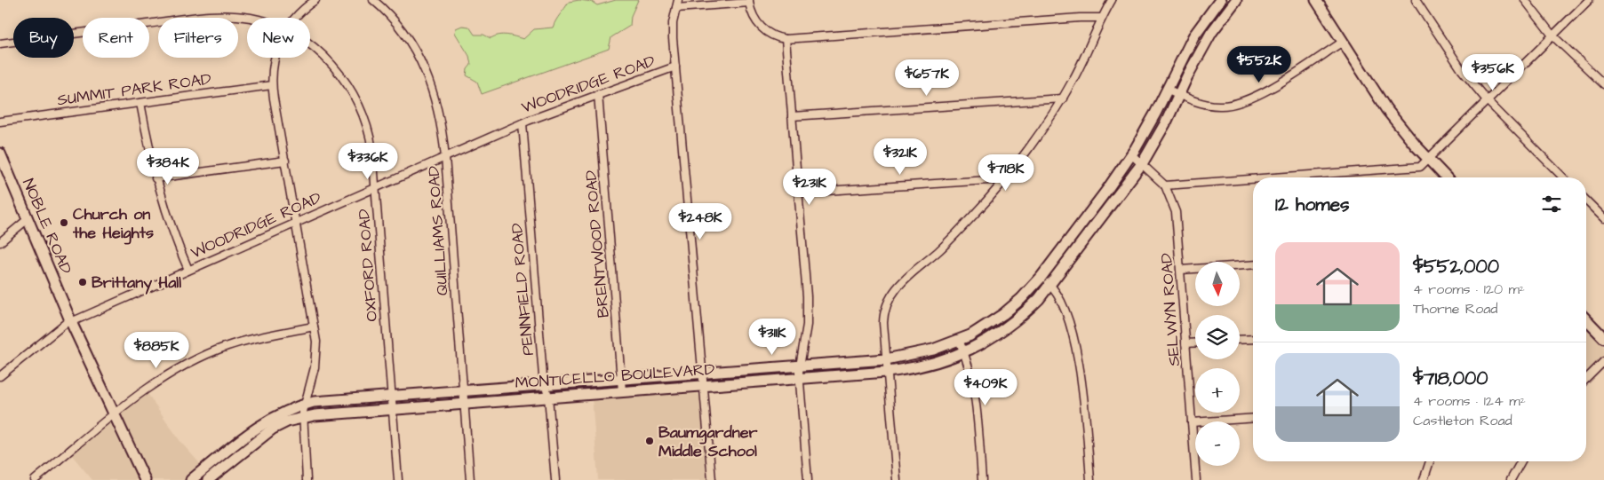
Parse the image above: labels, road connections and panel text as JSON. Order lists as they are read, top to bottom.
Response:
{
  "streets": {
    "main road": ["NOBLE ROAD", "MONTICELLO BOULEVARD"],
    "street": [
      "WOODRIDGE ROAD",
      "SUMMIT PARK ROAD",
      "QUILLIAMS ROAD",
      "BRENTWOOD ROAD",
      "OXFORD ROAD",
      "PENNFIELD ROAD",
      "SELWYN ROAD"
    ]
  },
  "crossings": [
    ["WOODRIDGE ROAD", "NOBLE ROAD"],
    ["WOODRIDGE ROAD", "QUILLIAMS ROAD"],
    ["WOODRIDGE ROAD", "BRENTWOOD ROAD"],
    ["WOODRIDGE ROAD", "OXFORD ROAD"],
    ["WOODRIDGE ROAD", "PENNFIELD ROAD"],
    ["QUILLIAMS ROAD", "MONTICELLO BOULEVARD"],
    ["BRENTWOOD ROAD", "MONTICELLO BOULEVARD"],
    ["OXFORD ROAD", "MONTICELLO BOULEVARD"],
    ["PENNFIELD ROAD", "MONTICELLO BOULEVARD"],
    ["SELWYN ROAD", "MONTICELLO BOULEVARD"]
  ],
  "places": ["Church on the Heights", "Brittany Hall", "Baumgardner Middle School"],
  "north": "bottom",
  "page": {
    "chip": [
      "Buy",
      "Rent",
      "Filters",
      "New"
    ],
    "price": [
      "$552K",
      "$356K",
      "$657K",
      "$321K",
      "$336K",
      "$384K",
      "$718K",
      "$231K",
      "$248K",
      "$311K",
      "$885K",
      "$409K"
    ],
    "heading": "12 homes",
    "list": [
      {
        "name": "$552,000",
        "note": "4 rooms · 120 m² · Thorne Road"
      },
      {
        "name": "$718,000",
        "note": "4 rooms · 124 m² · Castleton Road"
      }
    ],
    "map_buttons": ["+", "−"]
  }
}
